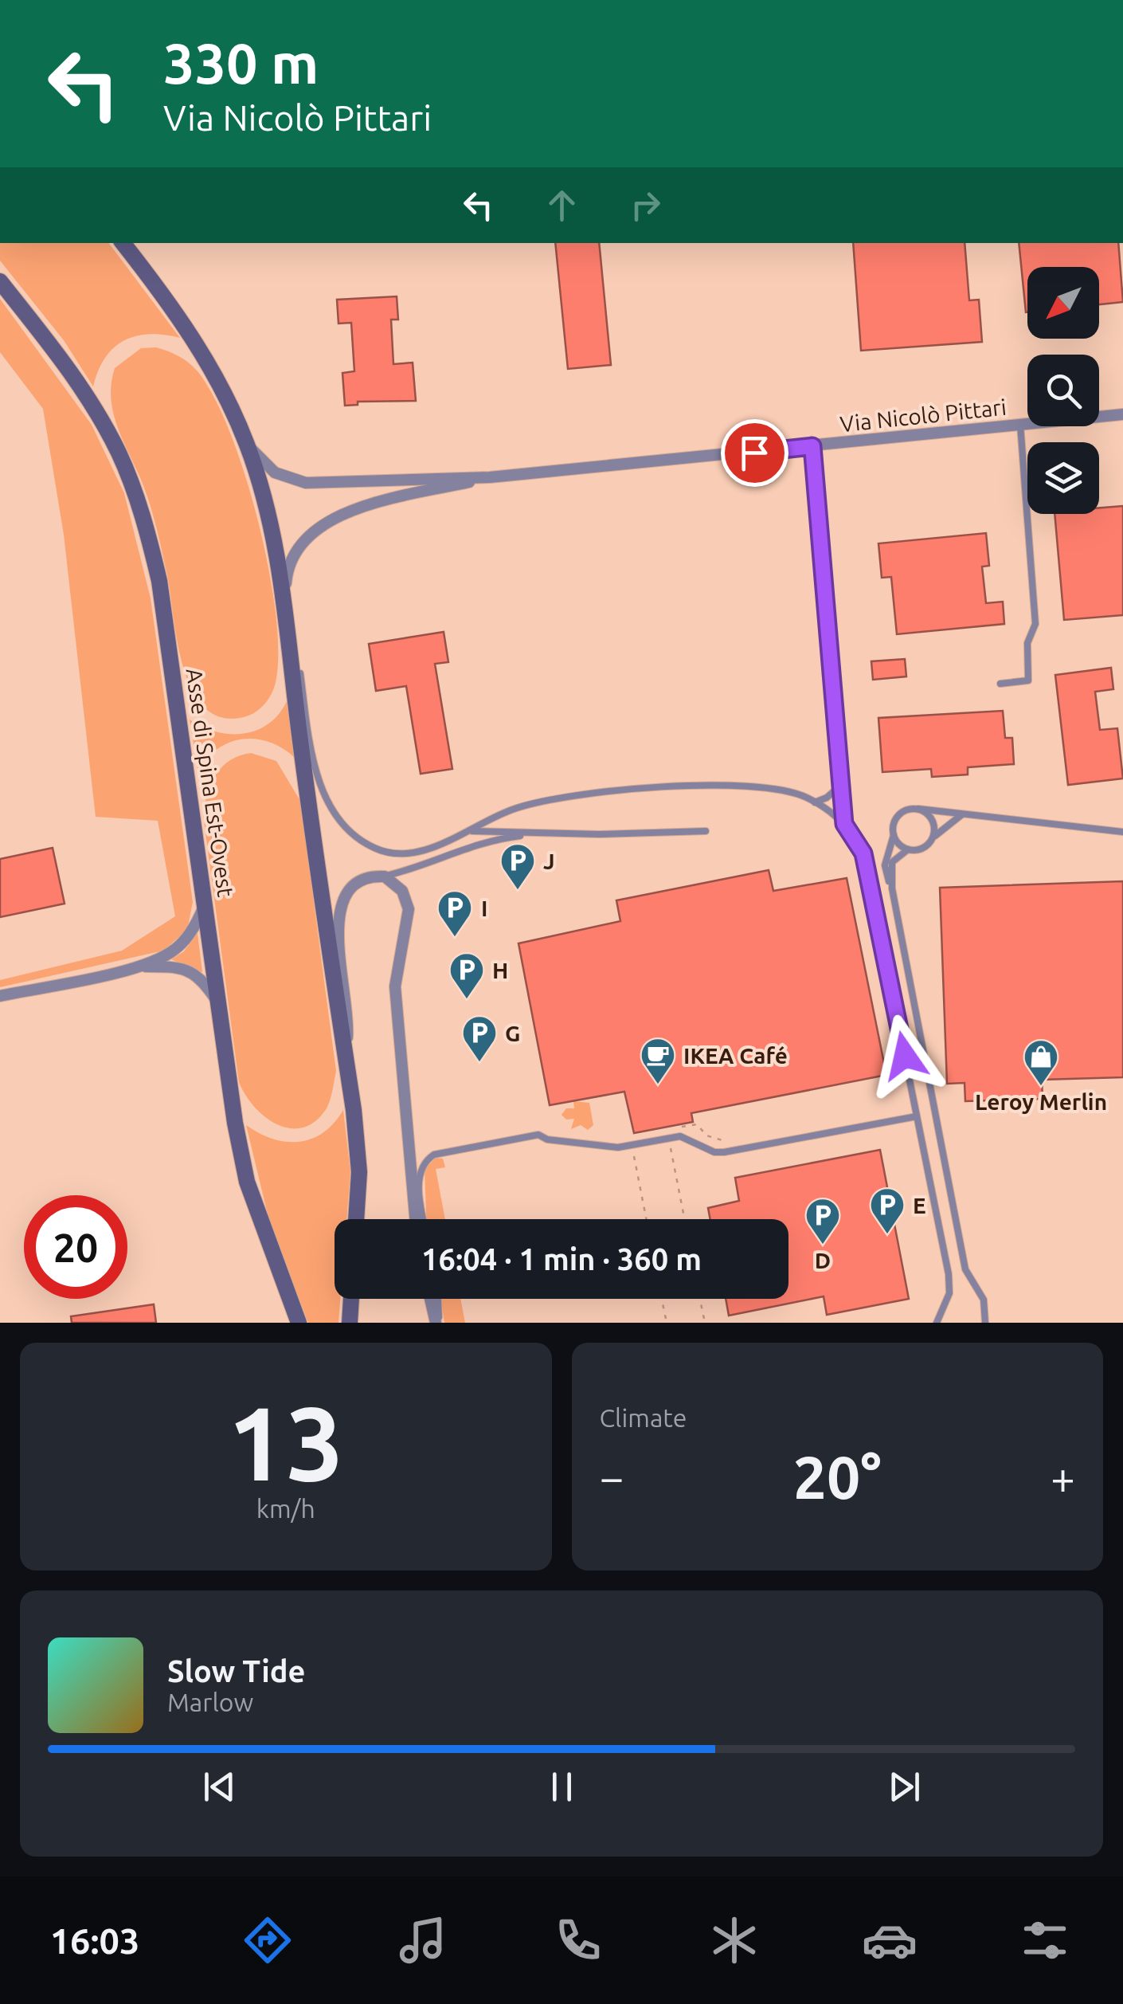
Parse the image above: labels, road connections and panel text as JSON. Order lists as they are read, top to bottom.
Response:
{
  "streets": {
    "main road": ["Asse di Spina Est-Ovest"],
    "street": ["Via Nicolò Pittari"]
  },
  "places": {
    "parking": [
      "J",
      "I",
      "H",
      "G",
      "E",
      "D"
    ],
    "cafe": ["IKEA Café"],
    "shop": ["Leroy Merlin"]
  },
  "north": "bottom left",
  "page": {
    "turn": ["330 m", "Via Nicolò Pittari"],
    "limit": "20",
    "trip": "16:04 · 1 min · 360 m",
    "tile": [
      ["13", "km/h"],
      "Climate"
    ],
    "heat": ["−", "20°", "+"],
    "song": ["Slow Tide", "Marlow"],
    "tabs": "16:03"
  }
}
